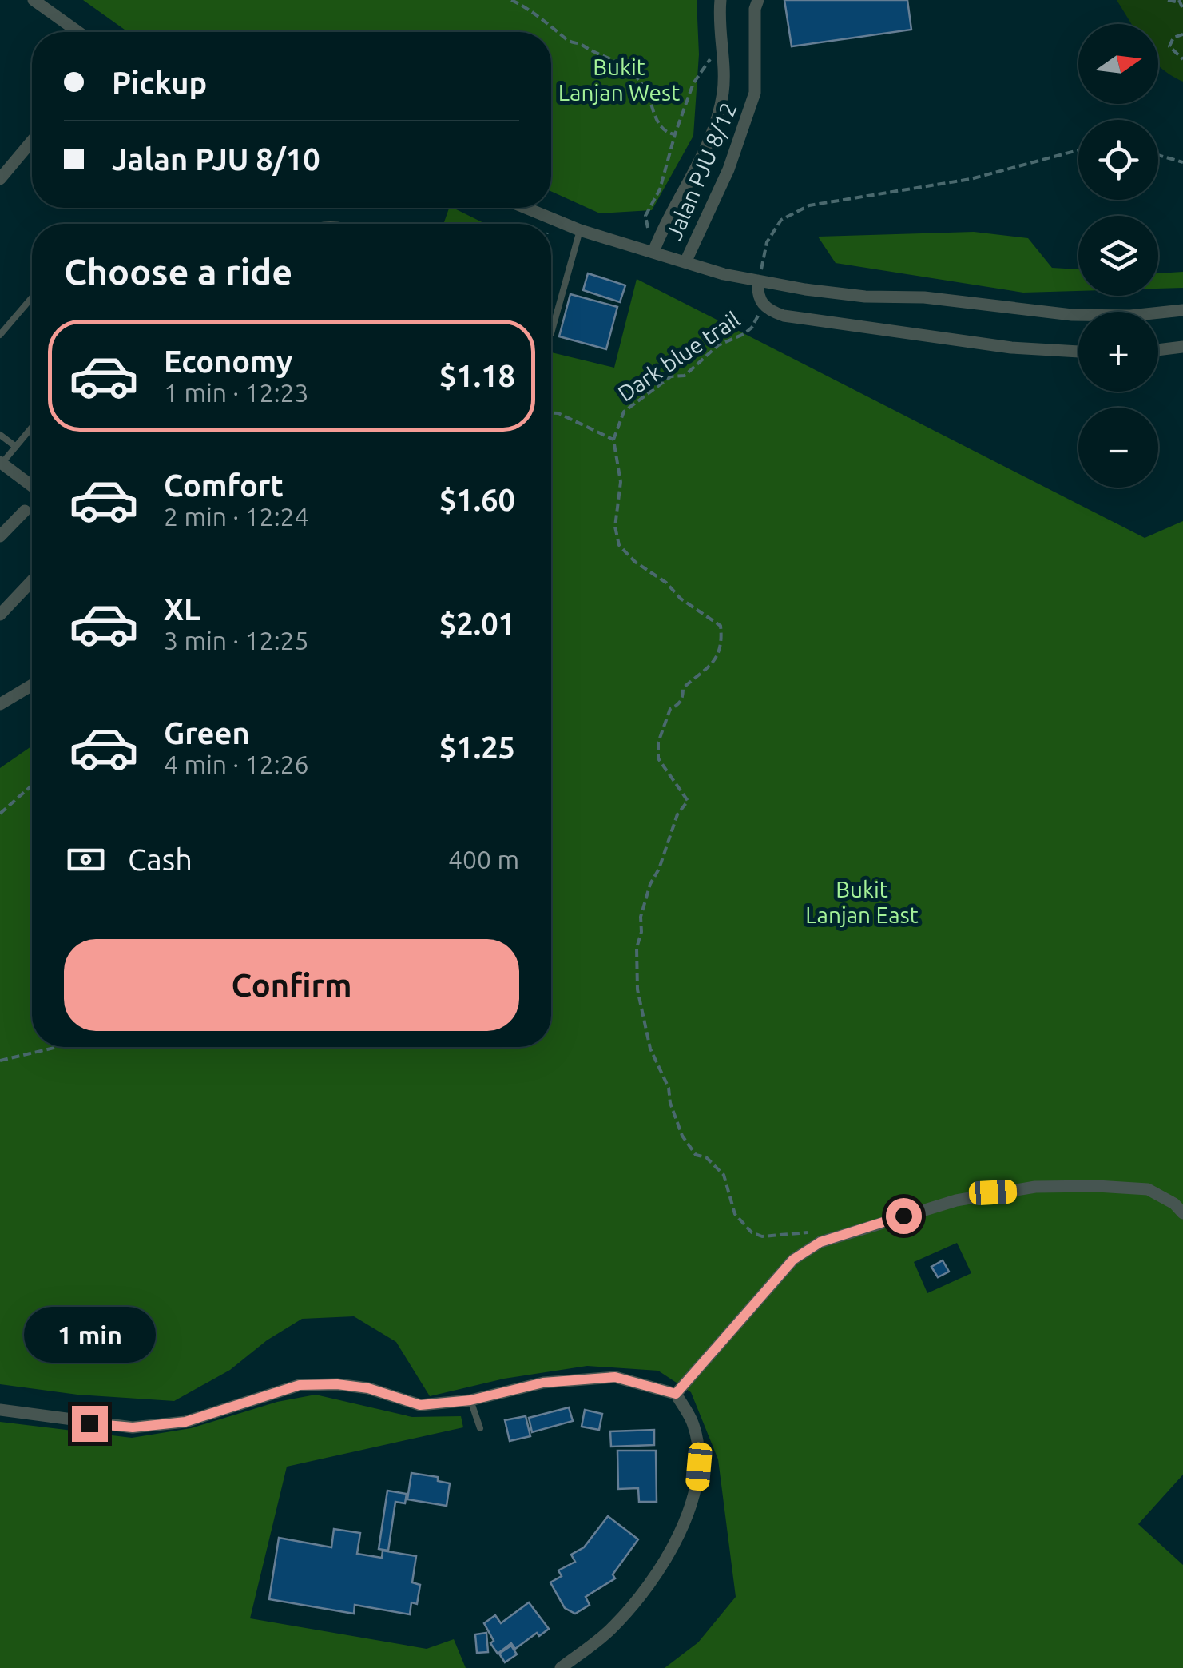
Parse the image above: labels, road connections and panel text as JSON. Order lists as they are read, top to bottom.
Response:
{
  "streets": {
    "street": ["Jalan PJU 8/12"],
    "path": ["Dark blue trail"]
  },
  "parks": ["Bukit Lanjan West", "Bukit Lanjan East"],
  "north": "right",
  "page": {
    "map_buttons": ["+", "−"],
    "banner": ["Pickup", "Jalan PJU 8/10"],
    "heading": "Choose a ride",
    "list": [
      {
        "name": "Economy",
        "note": "1 min · 12:23",
        "value": "$1.18"
      },
      {
        "name": "Comfort",
        "note": "2 min · 12:24",
        "value": "$1.60"
      },
      {
        "name": "XL",
        "note": "3 min · 12:25",
        "value": "$2.01"
      },
      {
        "name": "Green",
        "note": "4 min · 12:26",
        "value": "$1.25"
      }
    ],
    "pay": ["Cash", "400 m"],
    "buttons": "Confirm",
    "bubble": "1 min"
  }
}
